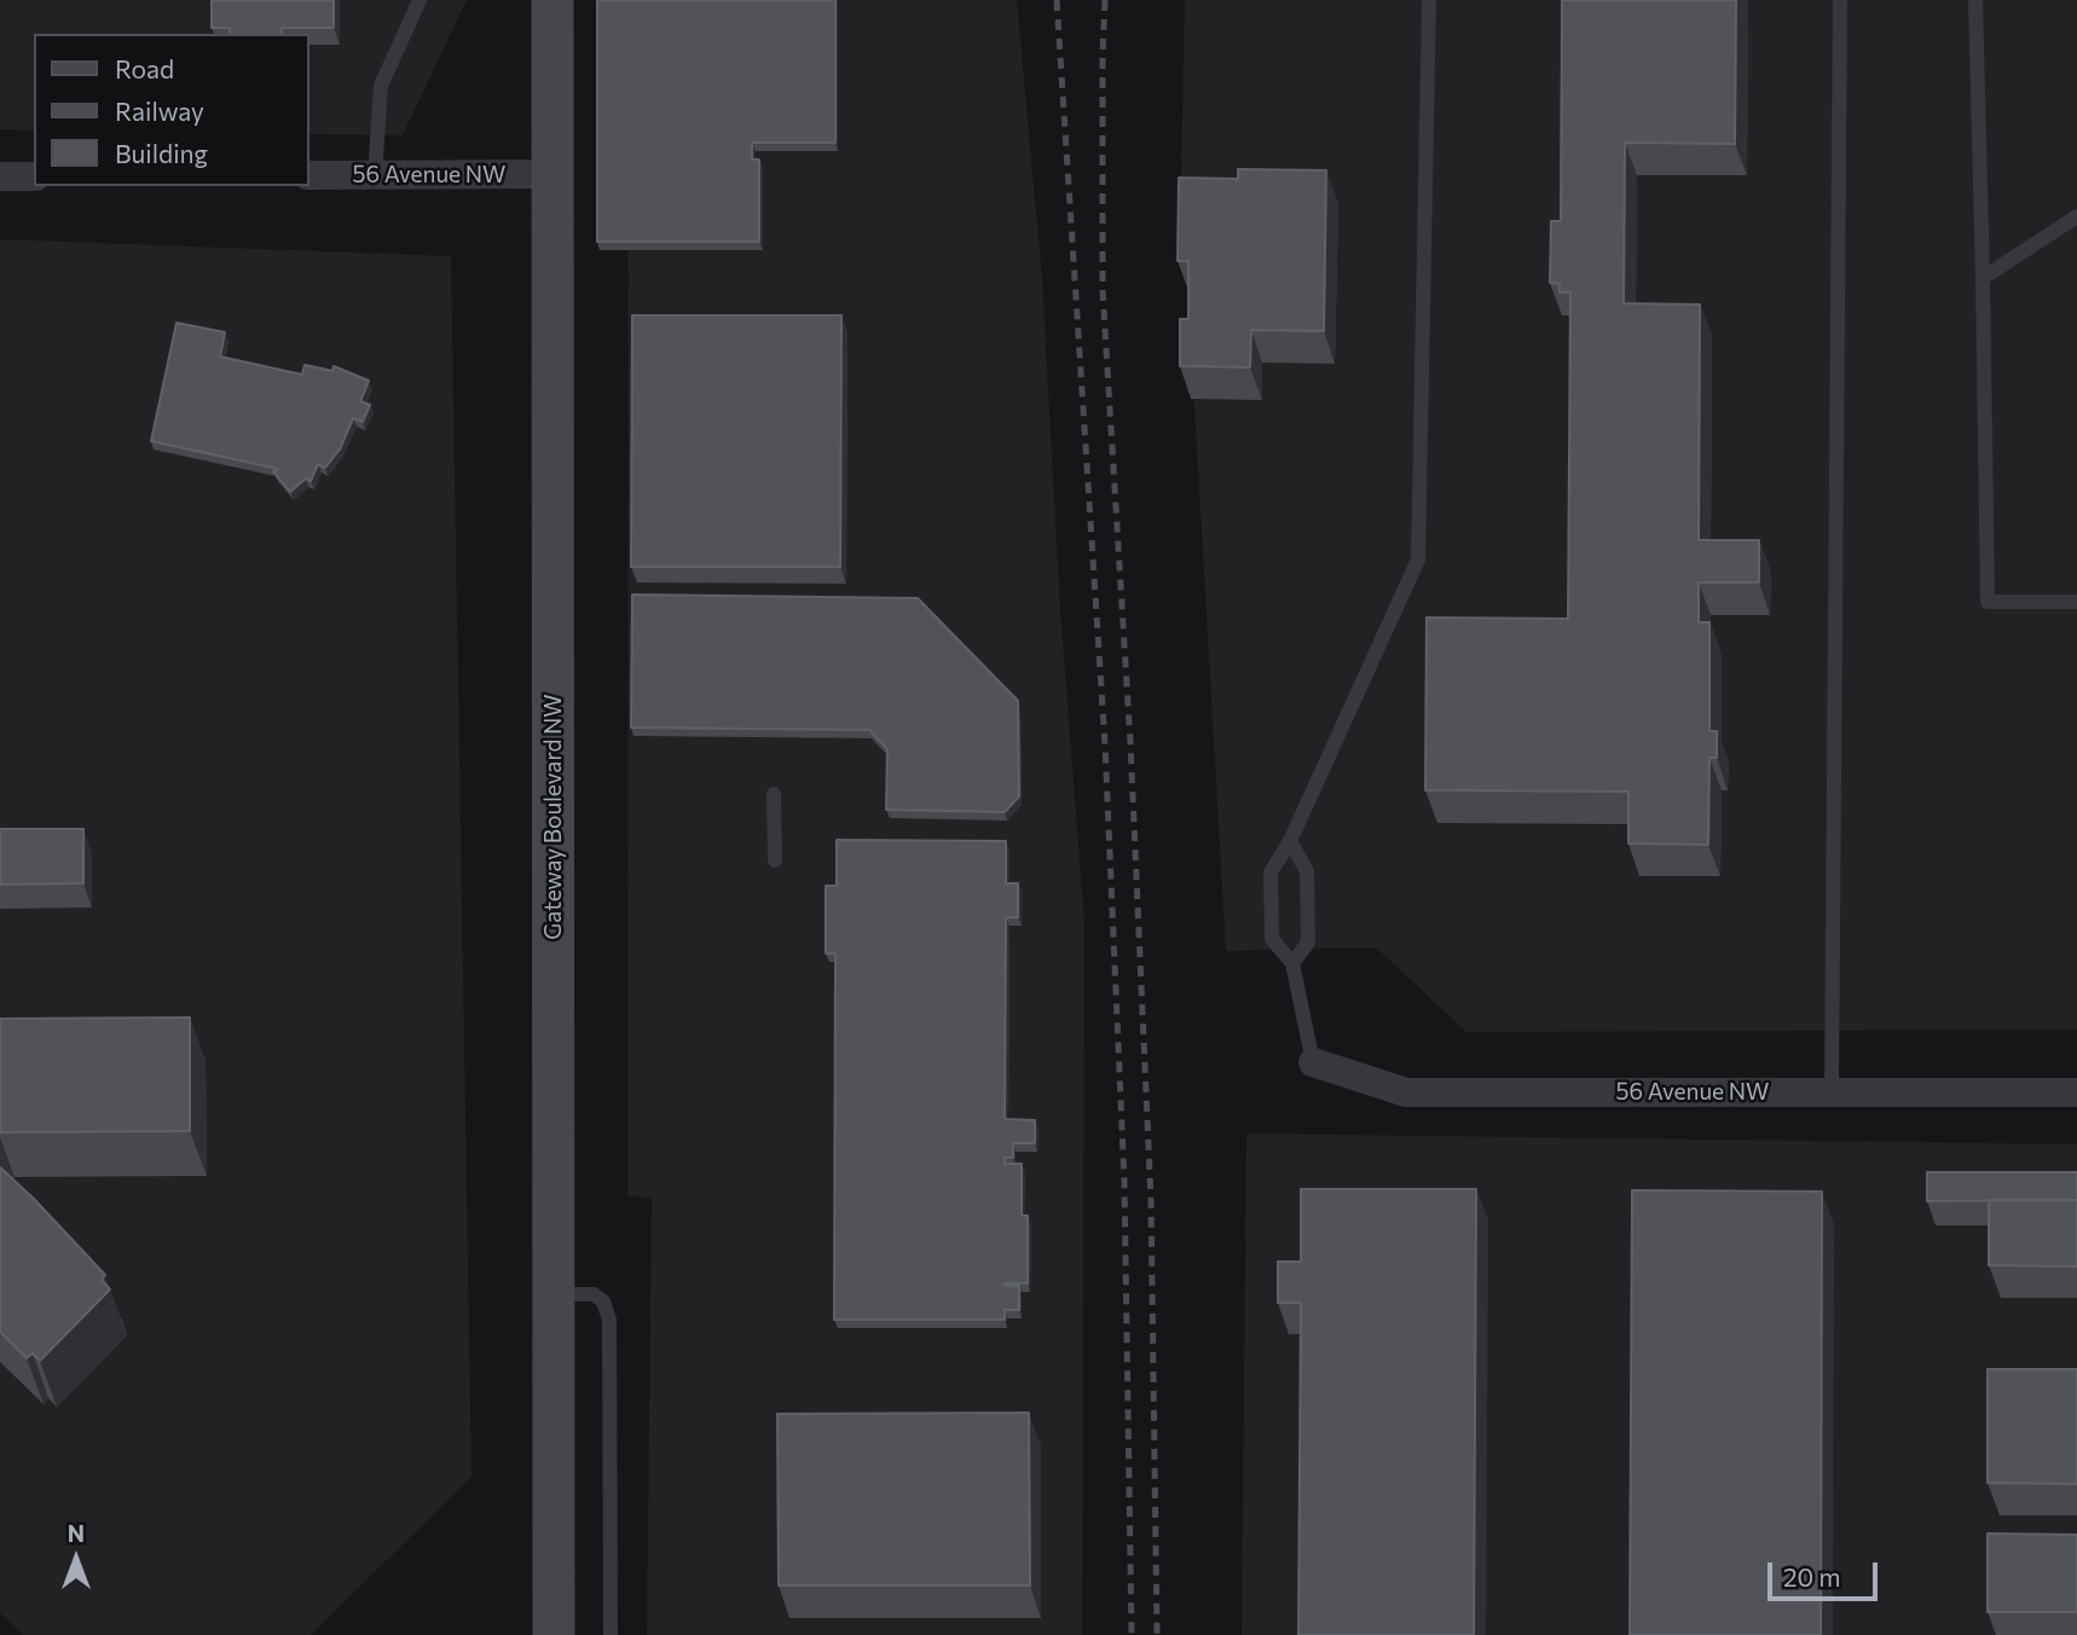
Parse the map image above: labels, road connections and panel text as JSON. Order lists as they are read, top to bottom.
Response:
{
  "streets": {
    "main road": ["Gateway Boulevard NW"],
    "street": ["56 Avenue NW"]
  },
  "crossings": [
    ["56 Avenue NW", "Gateway Boulevard NW"]
  ],
  "legend": ["Road", "Railway", "Building"],
  "scale_bar": "20 m",
  "north": "top"
}
